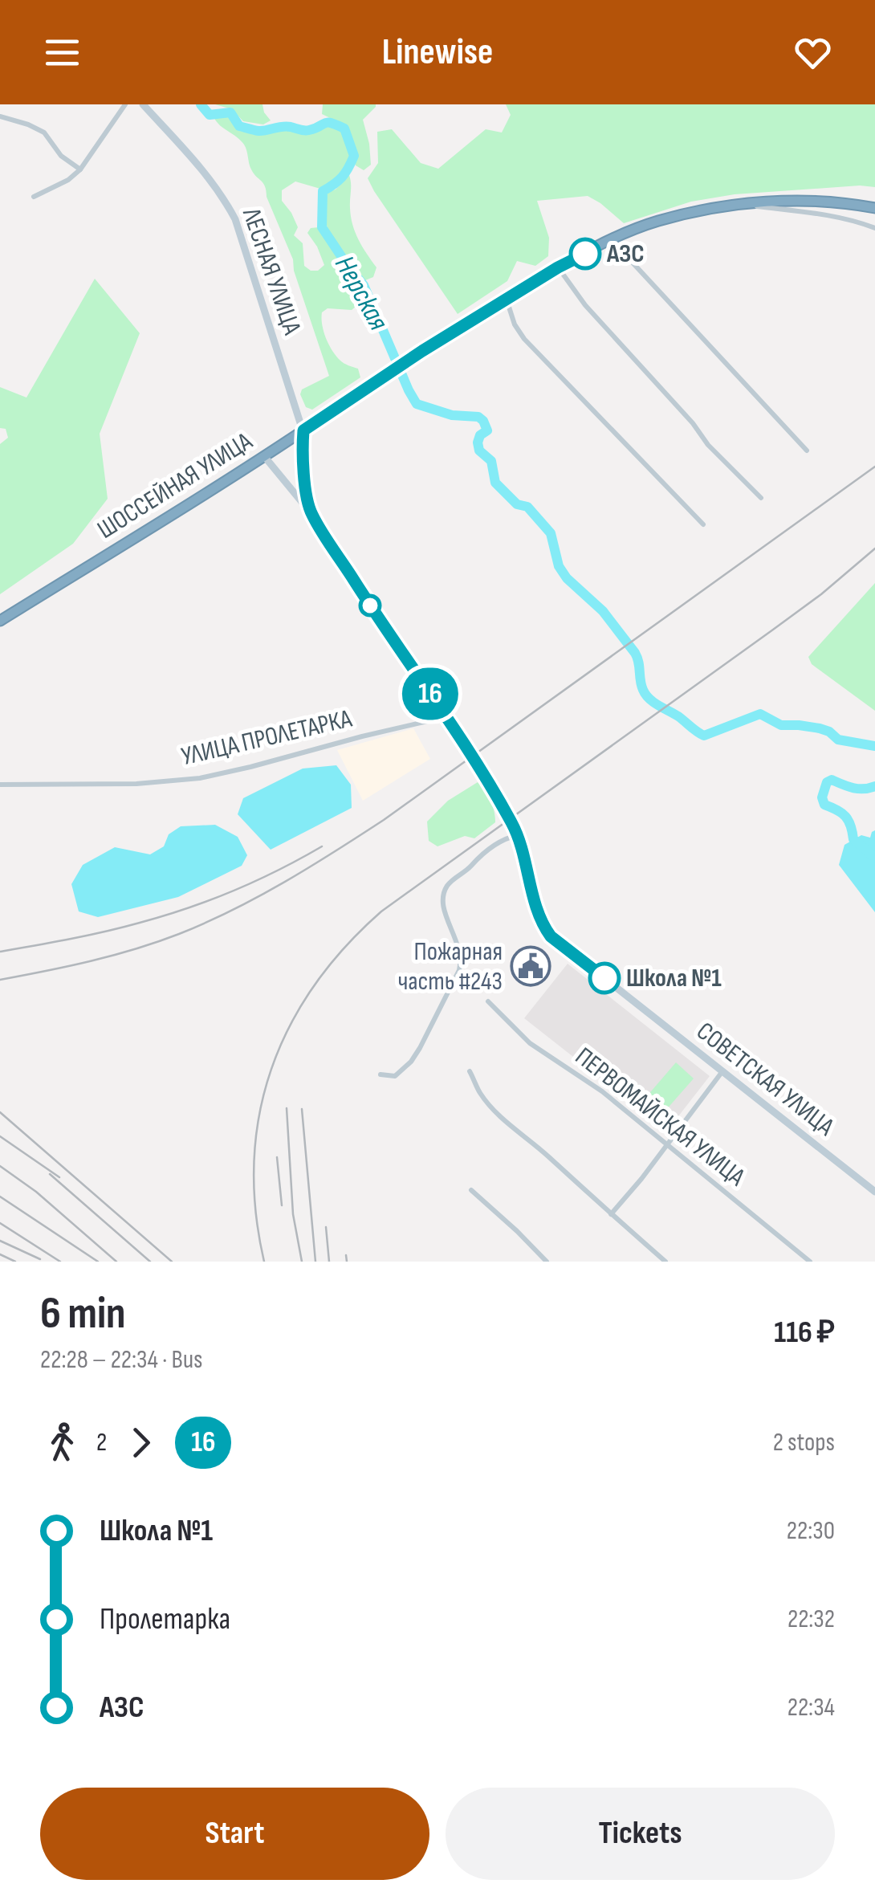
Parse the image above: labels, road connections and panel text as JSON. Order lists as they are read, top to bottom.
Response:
{
  "streets": {
    "highway": ["ШОССЕЙНАЯ УЛИЦА"],
    "street": [
      "ЛЕСНАЯ УЛИЦА",
      "УЛИЦА ПРОЛЕТАРКА",
      "СОВЕТСКАЯ УЛИЦА",
      "ПЕРВОМАЙСКАЯ УЛИЦА"
    ]
  },
  "crossings": [
    ["ЛЕСНАЯ УЛИЦА", "ШОССЕЙНАЯ УЛИЦА"],
    ["ЛЕСНАЯ УЛИЦА", "СОВЕТСКАЯ УЛИЦА"],
    ["ШОССЕЙНАЯ УЛИЦА", "СОВЕТСКАЯ УЛИЦА"],
    ["УЛИЦА ПРОЛЕТАРКА", "СОВЕТСКАЯ УЛИЦА"]
  ],
  "water": ["Нерская"],
  "places": {
    "other": ["АЗС", "Школа №1"],
    "public building": ["Пожарная часть #243"]
  },
  "lines": ["bus line 16"],
  "page": {
    "header": "Linewise",
    "on_map": "16",
    "heading": ["6 min", "22:28 – 22:34 · Bus", "116 ₽"],
    "legs": ["2", "16", "2 stops"],
    "list": [
      {
        "name": "Школа №1",
        "value": "22:30"
      },
      {
        "name": "Пролетарка",
        "value": "22:32"
      },
      {
        "name": "АЗС",
        "value": "22:34"
      }
    ],
    "buttons": ["Start", "Tickets"]
  }
}
